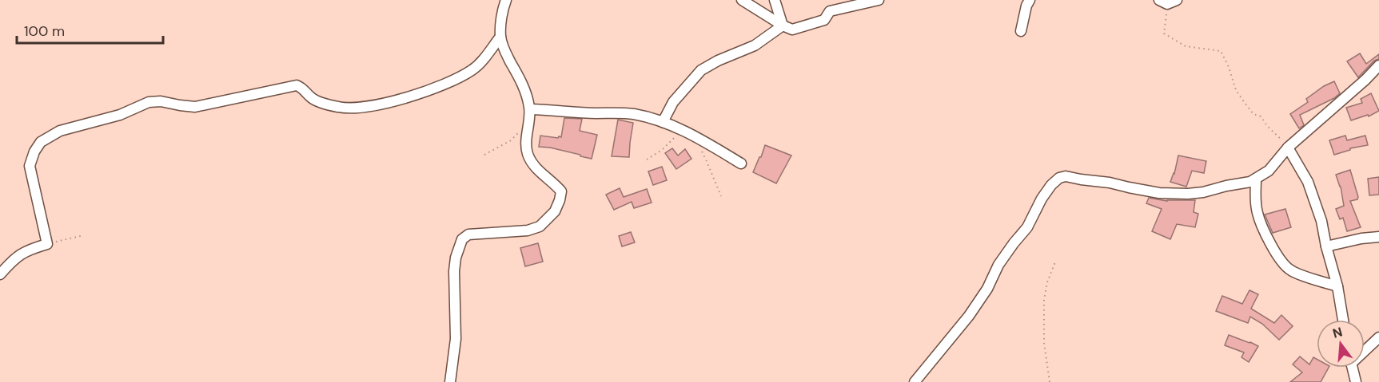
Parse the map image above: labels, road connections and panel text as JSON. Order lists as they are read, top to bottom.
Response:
{
  "scale_bar": "100 m",
  "north": "top"
}
